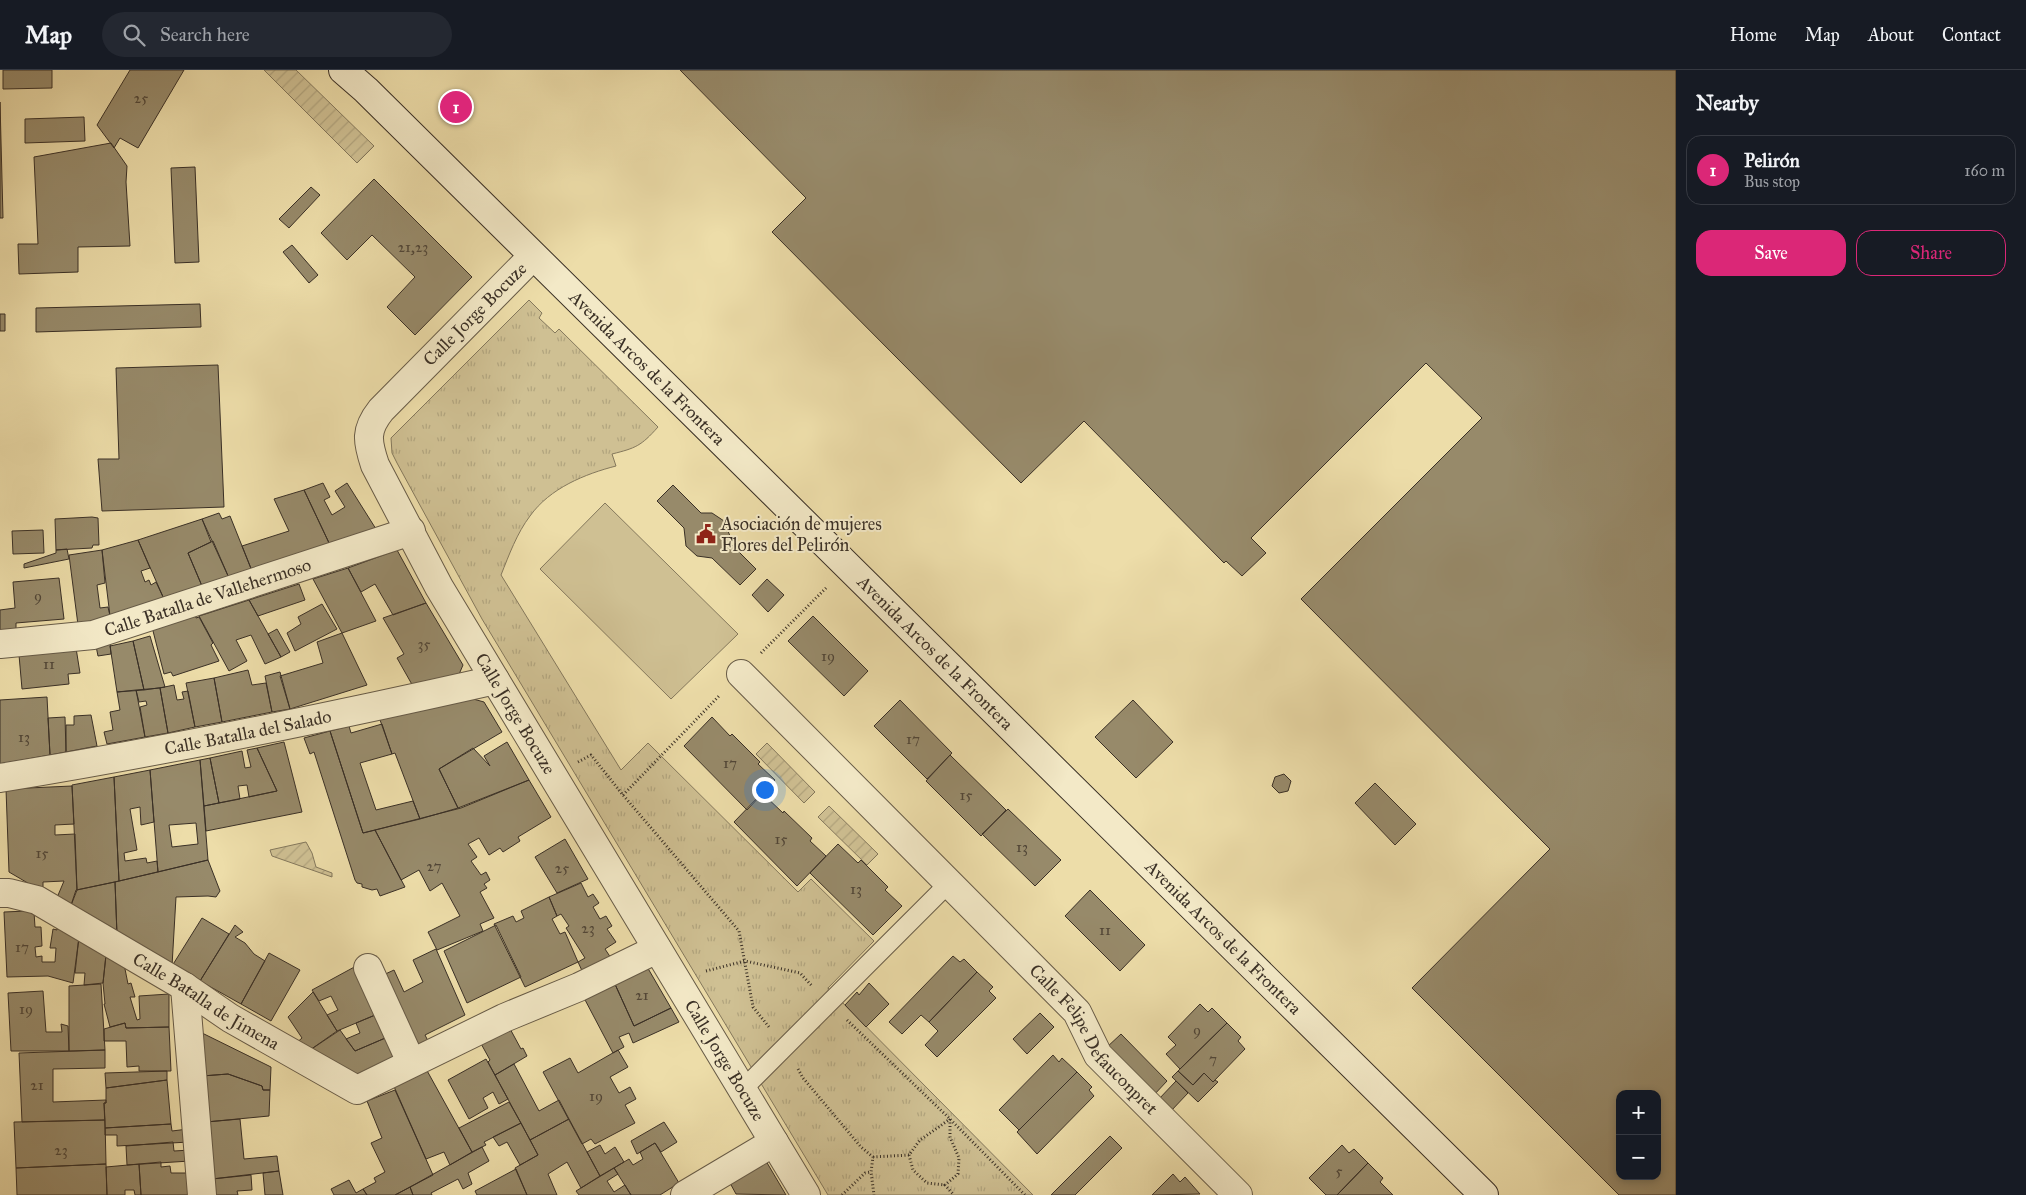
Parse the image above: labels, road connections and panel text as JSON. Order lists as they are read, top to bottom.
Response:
{
  "streets": {
    "street": [
      "Calle Jorge Bocuze",
      "Avenida Arcos de la Frontera",
      "Calle Batalla de Vallehermoso",
      "Calle Batalla del Salado",
      "Calle Batalla de Jimena",
      "Calle Felipe Defauconpret"
    ]
  },
  "crossings": [
    ["Calle Jorge Bocuze", "Avenida Arcos de la Frontera"],
    ["Calle Jorge Bocuze", "Calle Batalla de Vallehermoso"],
    ["Calle Jorge Bocuze", "Calle Batalla del Salado"],
    ["Calle Jorge Bocuze", "Calle Batalla de Jimena"]
  ],
  "places": {
    "public building": ["Asociación de mujeres Flores del Pelirón"]
  },
  "house_numbers": [
    "25",
    "21,23",
    "9",
    "35",
    "19",
    "11",
    "13",
    "17",
    "17",
    "15",
    "15",
    "13",
    "15",
    "27",
    "25",
    "13",
    "23",
    "11",
    "17",
    "21",
    "19",
    "9",
    "7",
    "21",
    "19",
    "23",
    "5"
  ],
  "page": {
    "header": "Map",
    "search": "Search here",
    "nav": [
      "Home",
      "Map",
      "About",
      "Contact"
    ],
    "heading": "Nearby",
    "pins": "1",
    "list": [
      {
        "mark": "1",
        "name": "Pelirón",
        "note": "Bus stop",
        "value": "160 m"
      }
    ],
    "buttons": ["Save", "Share"],
    "map_buttons": ["+", "−"]
  }
}
